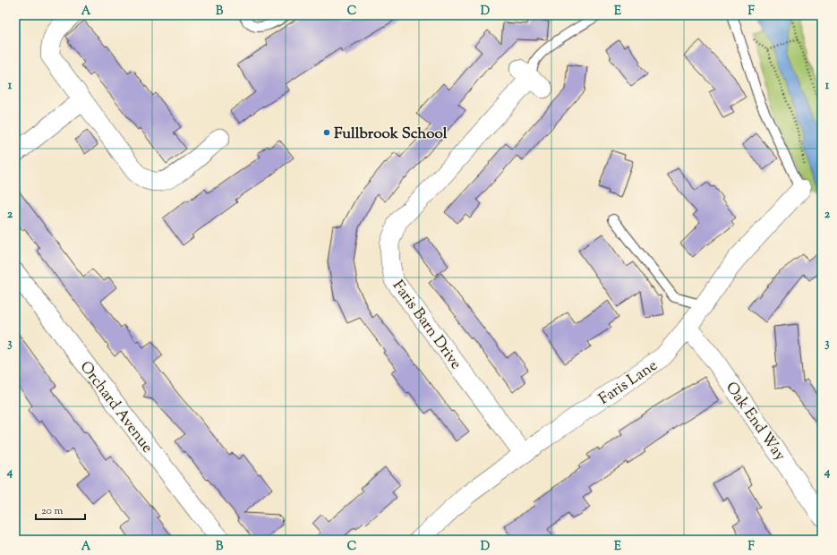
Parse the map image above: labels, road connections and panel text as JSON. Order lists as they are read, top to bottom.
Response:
{
  "streets": {
    "street": [
      "Faris Barn Drive",
      "Faris Lane",
      "Orchard Avenue",
      "Oak End Way"
    ]
  },
  "crossings": [
    ["Faris Barn Drive", "Faris Lane"],
    ["Faris Lane", "Oak End Way"]
  ],
  "places": ["Fullbrook School"],
  "scale_bar": "20 m",
  "grid": {
    "columns": [
      "A",
      "B",
      "C",
      "D",
      "E",
      "F"
    ],
    "rows": [
      "1",
      "2",
      "3",
      "4"
    ]
  }
}
